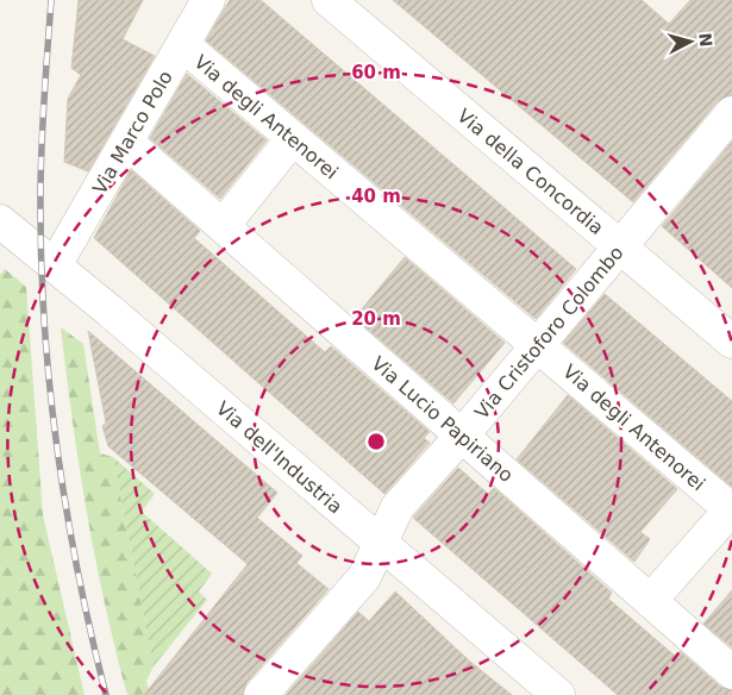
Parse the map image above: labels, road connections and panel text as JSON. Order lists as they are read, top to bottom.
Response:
{
  "streets": {
    "street": [
      "Via degli Antenorei",
      "Via Marco Polo",
      "Via della Concordia",
      "Via Cristoforo Colombo",
      "Via Lucio Papiriano",
      "Via dell'Industria"
    ]
  },
  "crossings": [
    ["Via degli Antenorei", "Via Marco Polo"],
    ["Via degli Antenorei", "Via Cristoforo Colombo"],
    ["Via Marco Polo", "Via Lucio Papiriano"],
    ["Via Marco Polo", "Via dell'Industria"],
    ["Via della Concordia", "Via Cristoforo Colombo"],
    ["Via Cristoforo Colombo", "Via Lucio Papiriano"],
    ["Via Cristoforo Colombo", "Via dell'Industria"]
  ],
  "north": "right",
  "rings": ["60 m", "40 m", "20 m"]
}
